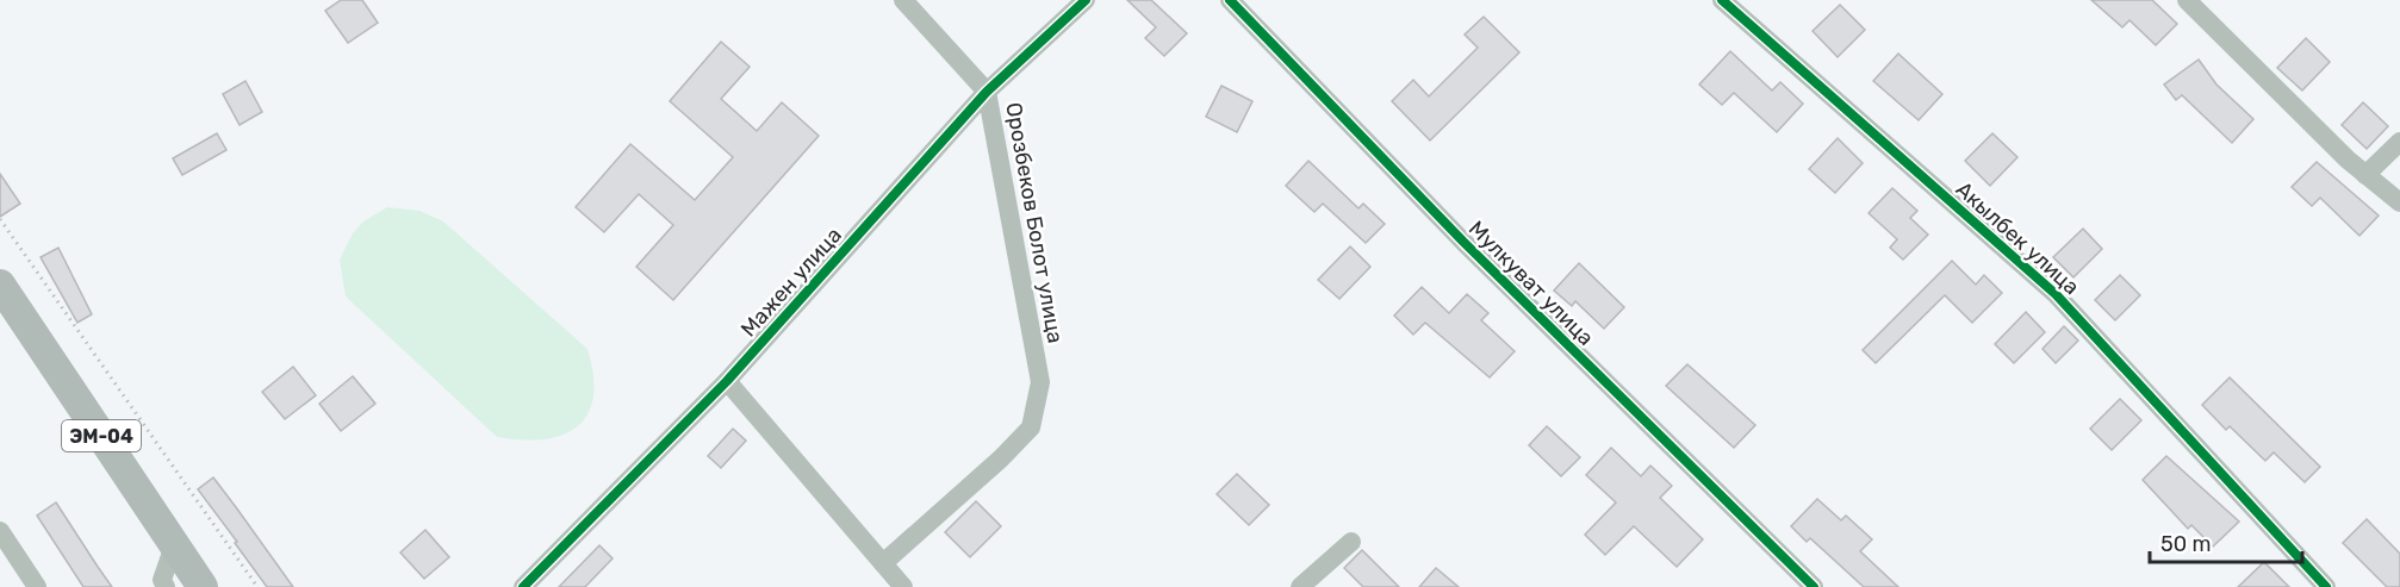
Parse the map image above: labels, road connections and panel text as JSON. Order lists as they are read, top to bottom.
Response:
{
  "streets": {
    "highway": ["ЭМ-04"],
    "street": [
      "Орозбеков Болот улица",
      "Акылбек улица",
      "Мажен улица",
      "Мулкуват улица"
    ]
  },
  "crossings": [
    ["Орозбеков Болот улица", "Мажен улица"]
  ],
  "scale_bar": "50 m"
}
